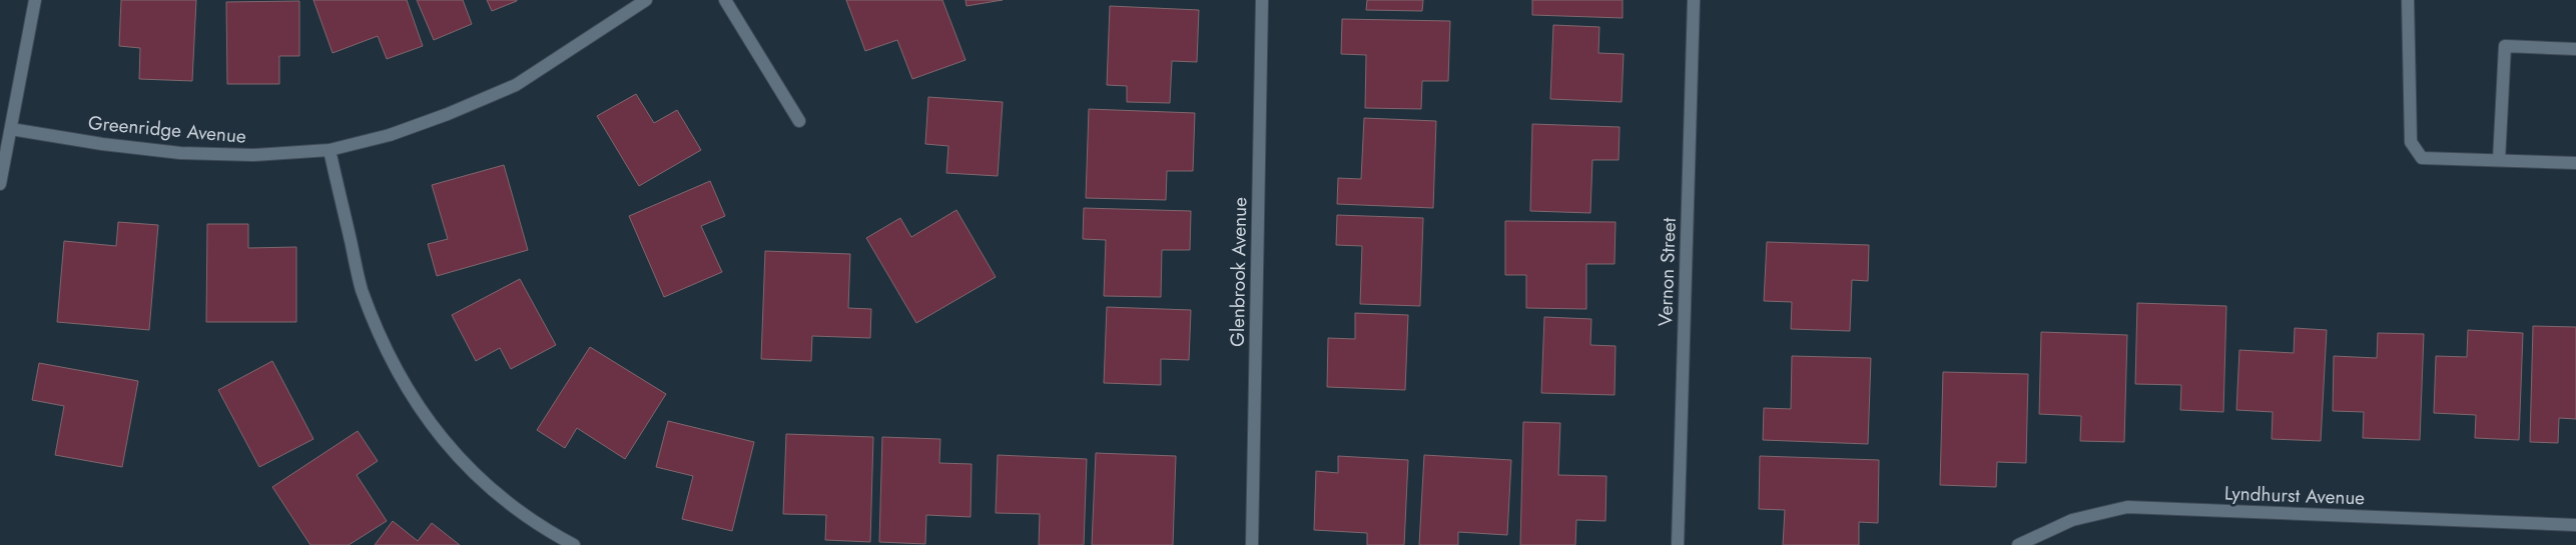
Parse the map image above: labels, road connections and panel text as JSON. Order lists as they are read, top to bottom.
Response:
{
  "streets": {
    "street": [
      "Greenridge Avenue",
      "Glenbrook Avenue",
      "Vernon Street",
      "Lyndhurst Avenue"
    ]
  }
}
